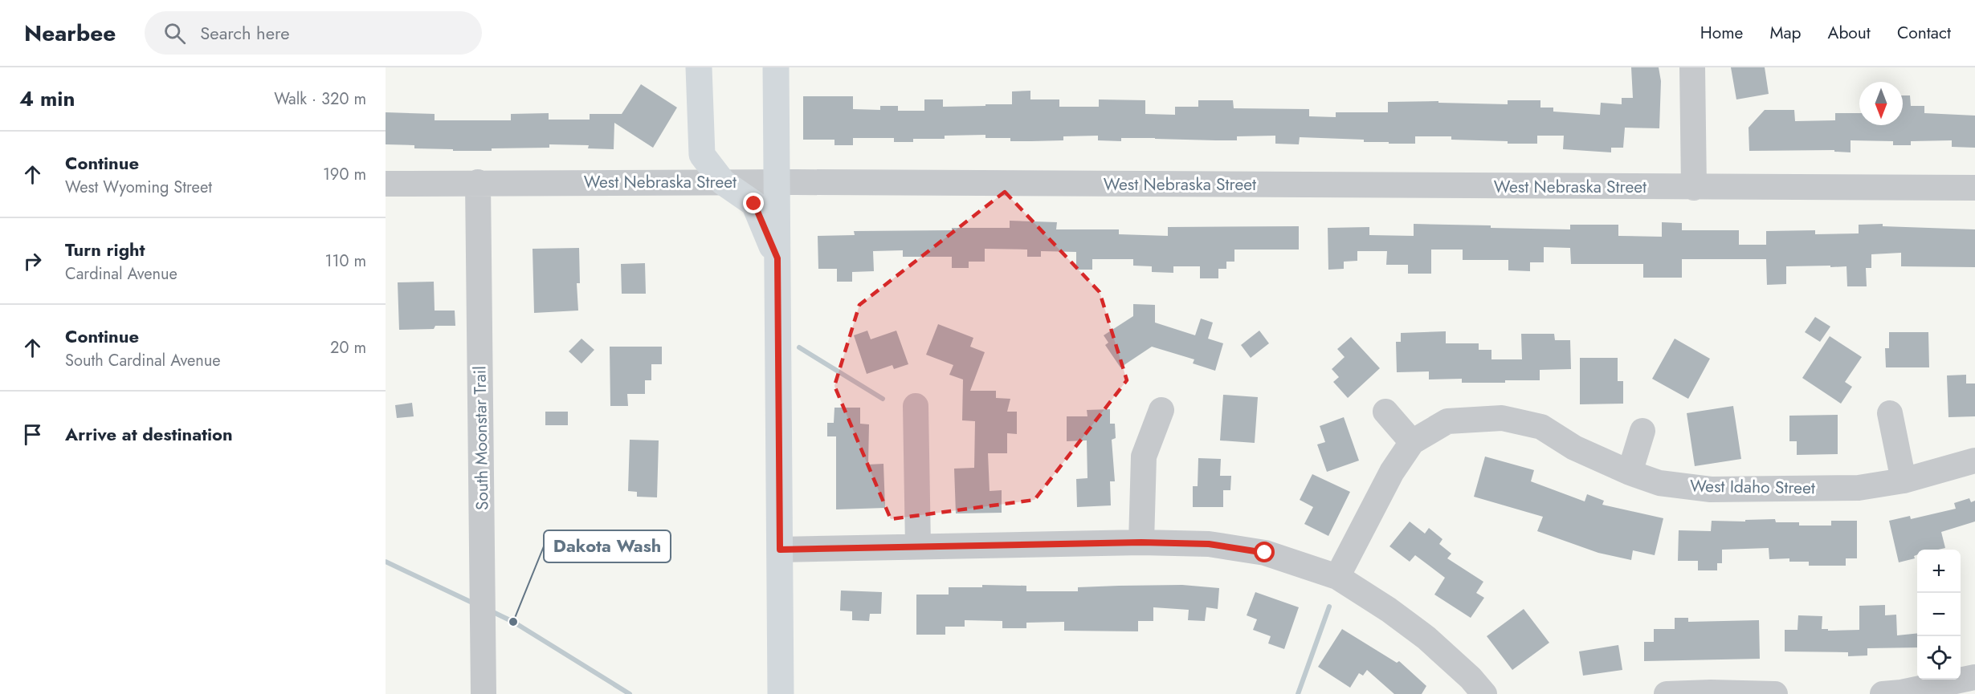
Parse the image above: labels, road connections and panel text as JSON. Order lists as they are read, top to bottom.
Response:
{
  "streets": {
    "street": ["West Nebraska Street", "South Moonstar Trail", "West Idaho Street"]
  },
  "crossings": [
    ["West Nebraska Street", "South Moonstar Trail"]
  ],
  "places": ["Dakota Wash"],
  "north": "bottom",
  "page": {
    "header": "Nearbee",
    "search": "Search here",
    "nav": [
      "Home",
      "Map",
      "About",
      "Contact"
    ],
    "heading": ["4 min", "Walk · 320 m"],
    "list": [
      ["Continue", "West Wyoming Street", "190 m"],
      ["Turn right", "Cardinal Avenue", "110 m"],
      ["Continue", "South Cardinal Avenue", "20 m"],
      "Arrive at destination"
    ],
    "map_buttons": ["+", "−"]
  }
}
